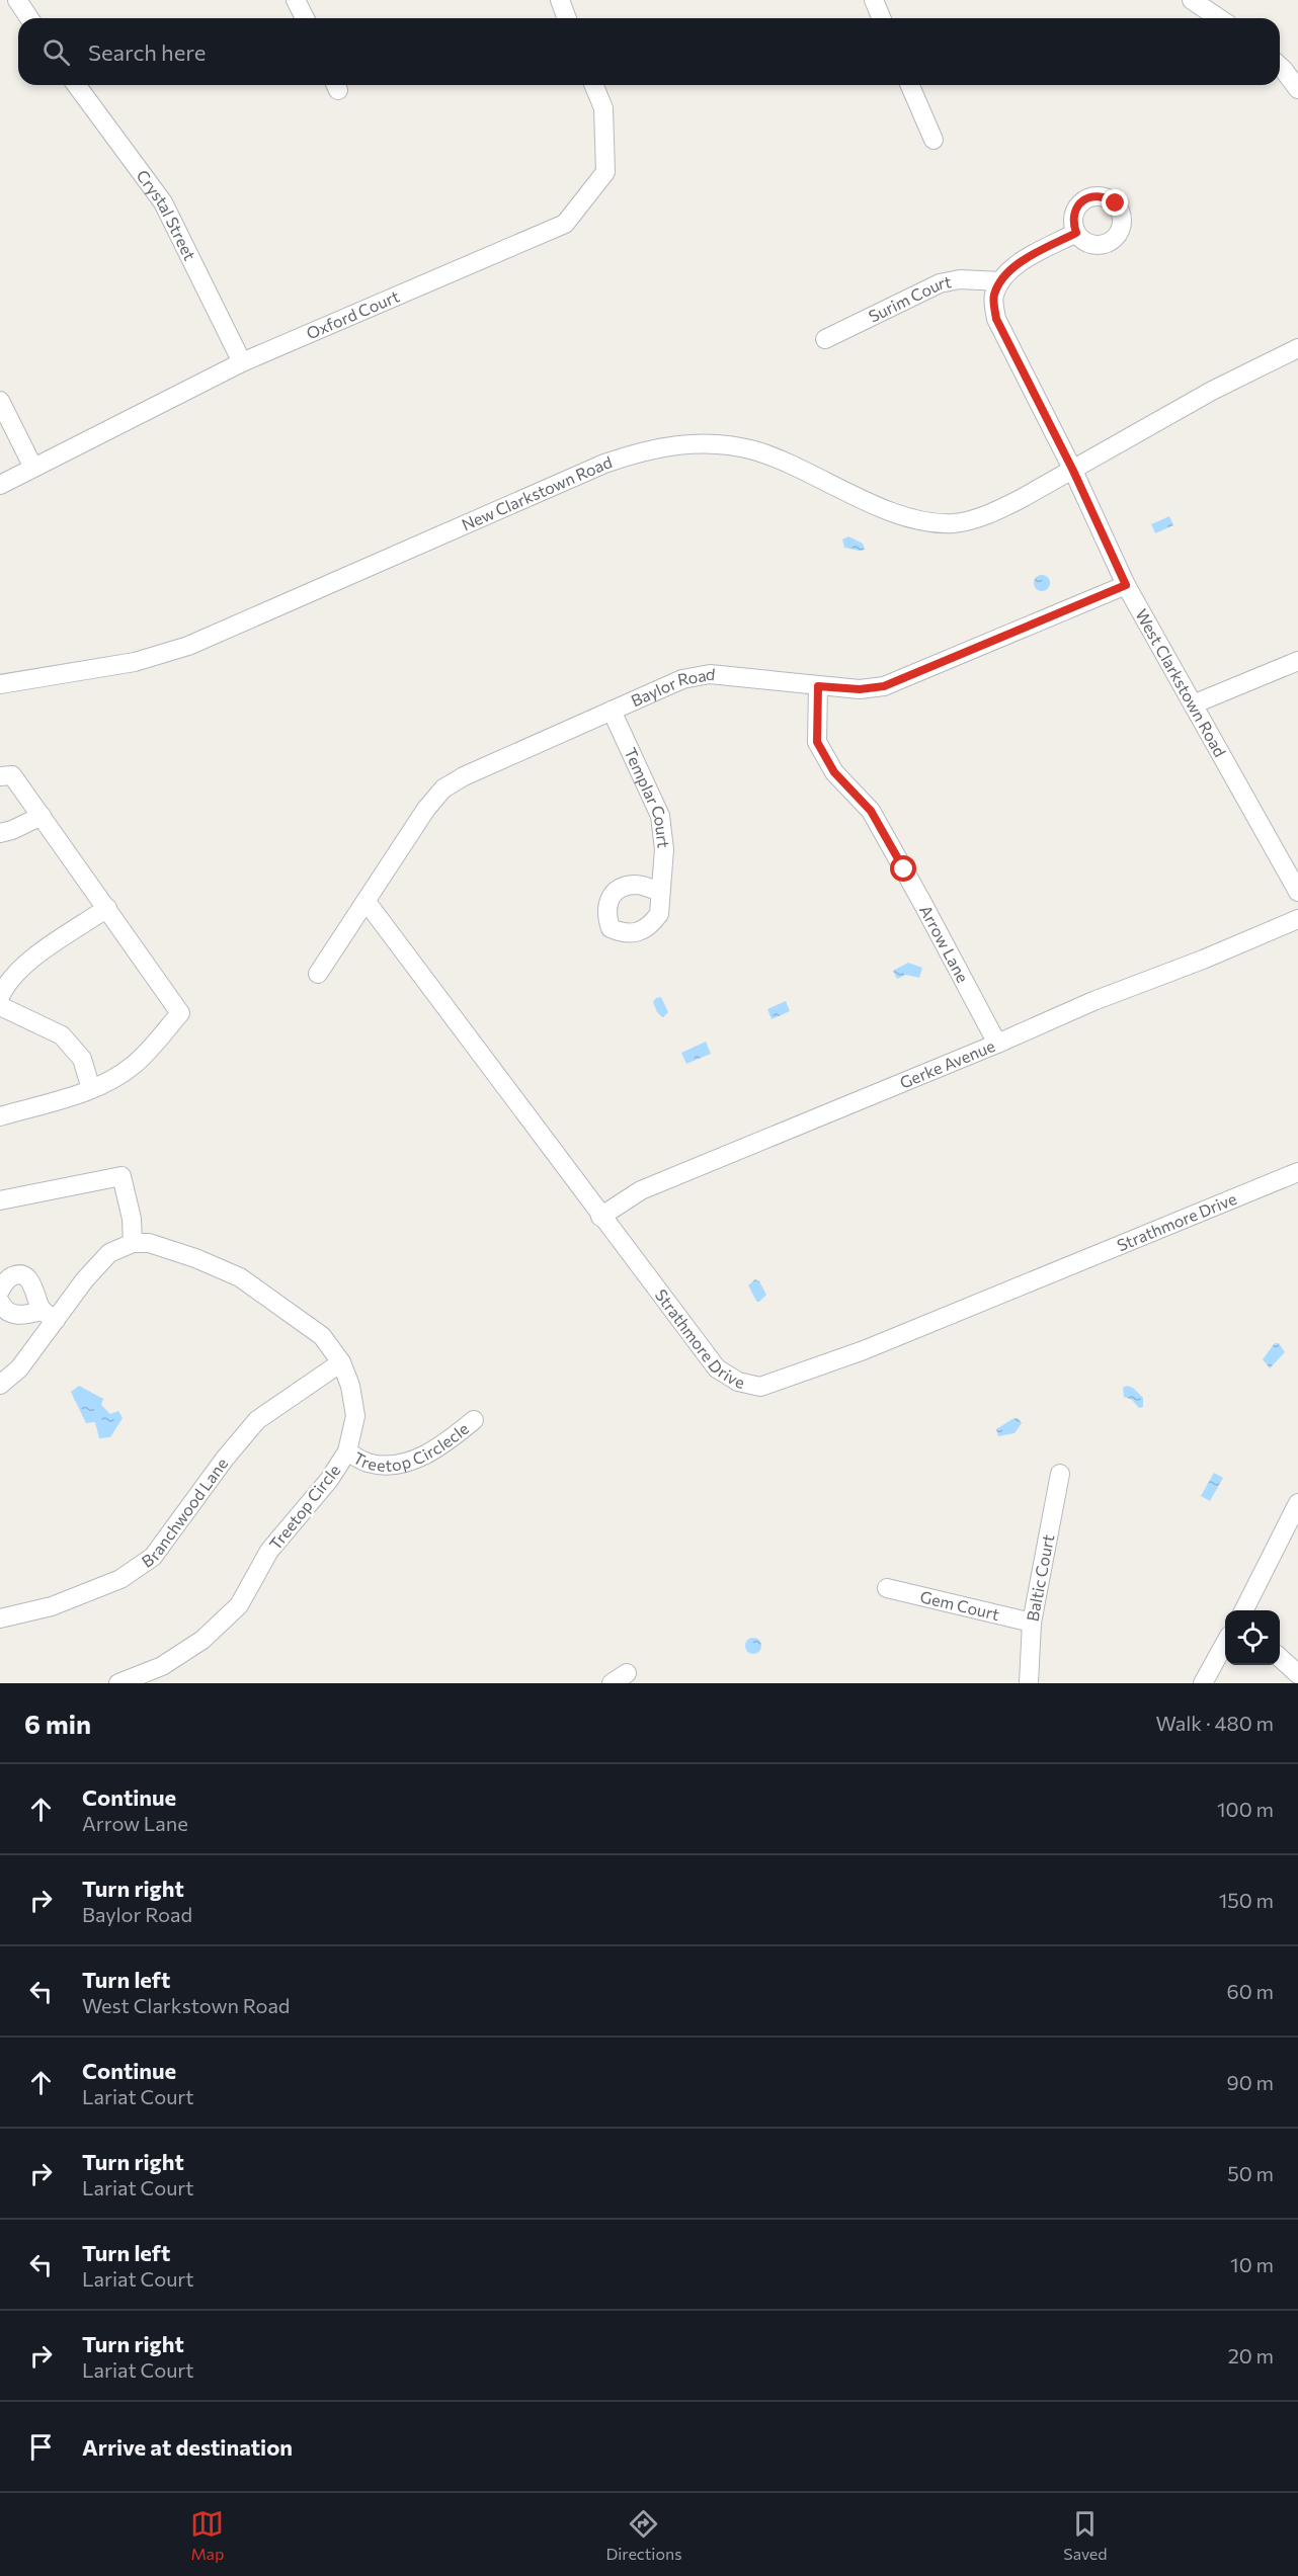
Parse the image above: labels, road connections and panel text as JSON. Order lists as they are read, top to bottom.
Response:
{
  "streets": {
    "street": [
      "Crystal Street",
      "Surim Court",
      "Oxford Court",
      "New Clarkstown Road",
      "West Clarkstown Road",
      "Baylor Road",
      "Templar Court",
      "Arrow Lane",
      "Gerke Avenue",
      "Strathmore Drive",
      "Treetop Circlecle",
      "Treetop Circle",
      "Branchwood Lane",
      "Baltic Court",
      "Gem Court"
    ]
  },
  "crossings": [
    ["Crystal Street", "Oxford Court"],
    ["Surim Court", "West Clarkstown Road"],
    ["New Clarkstown Road", "West Clarkstown Road"],
    ["West Clarkstown Road", "Baylor Road"],
    ["Baylor Road", "Templar Court"],
    ["Baylor Road", "Arrow Lane"],
    ["Baylor Road", "Strathmore Drive"],
    ["Arrow Lane", "Gerke Avenue"],
    ["Gerke Avenue", "Strathmore Drive"],
    ["Treetop Circlecle", "Treetop Circle"],
    ["Treetop Circle", "Branchwood Lane"],
    ["Baltic Court", "Gem Court"]
  ],
  "page": {
    "search": "Search here",
    "heading": ["6 min", "Walk · 480 m"],
    "list": [
      ["Continue", "Arrow Lane", "100 m"],
      ["Turn right", "Baylor Road", "150 m"],
      ["Turn left", "West Clarkstown Road", "60 m"],
      ["Continue", "Lariat Court", "90 m"],
      ["Turn right", "Lariat Court", "50 m"],
      ["Turn left", "Lariat Court", "10 m"],
      ["Turn right", "Lariat Court", "20 m"],
      "Arrive at destination"
    ],
    "nav": ["Map", "Directions", "Saved"]
  }
}
